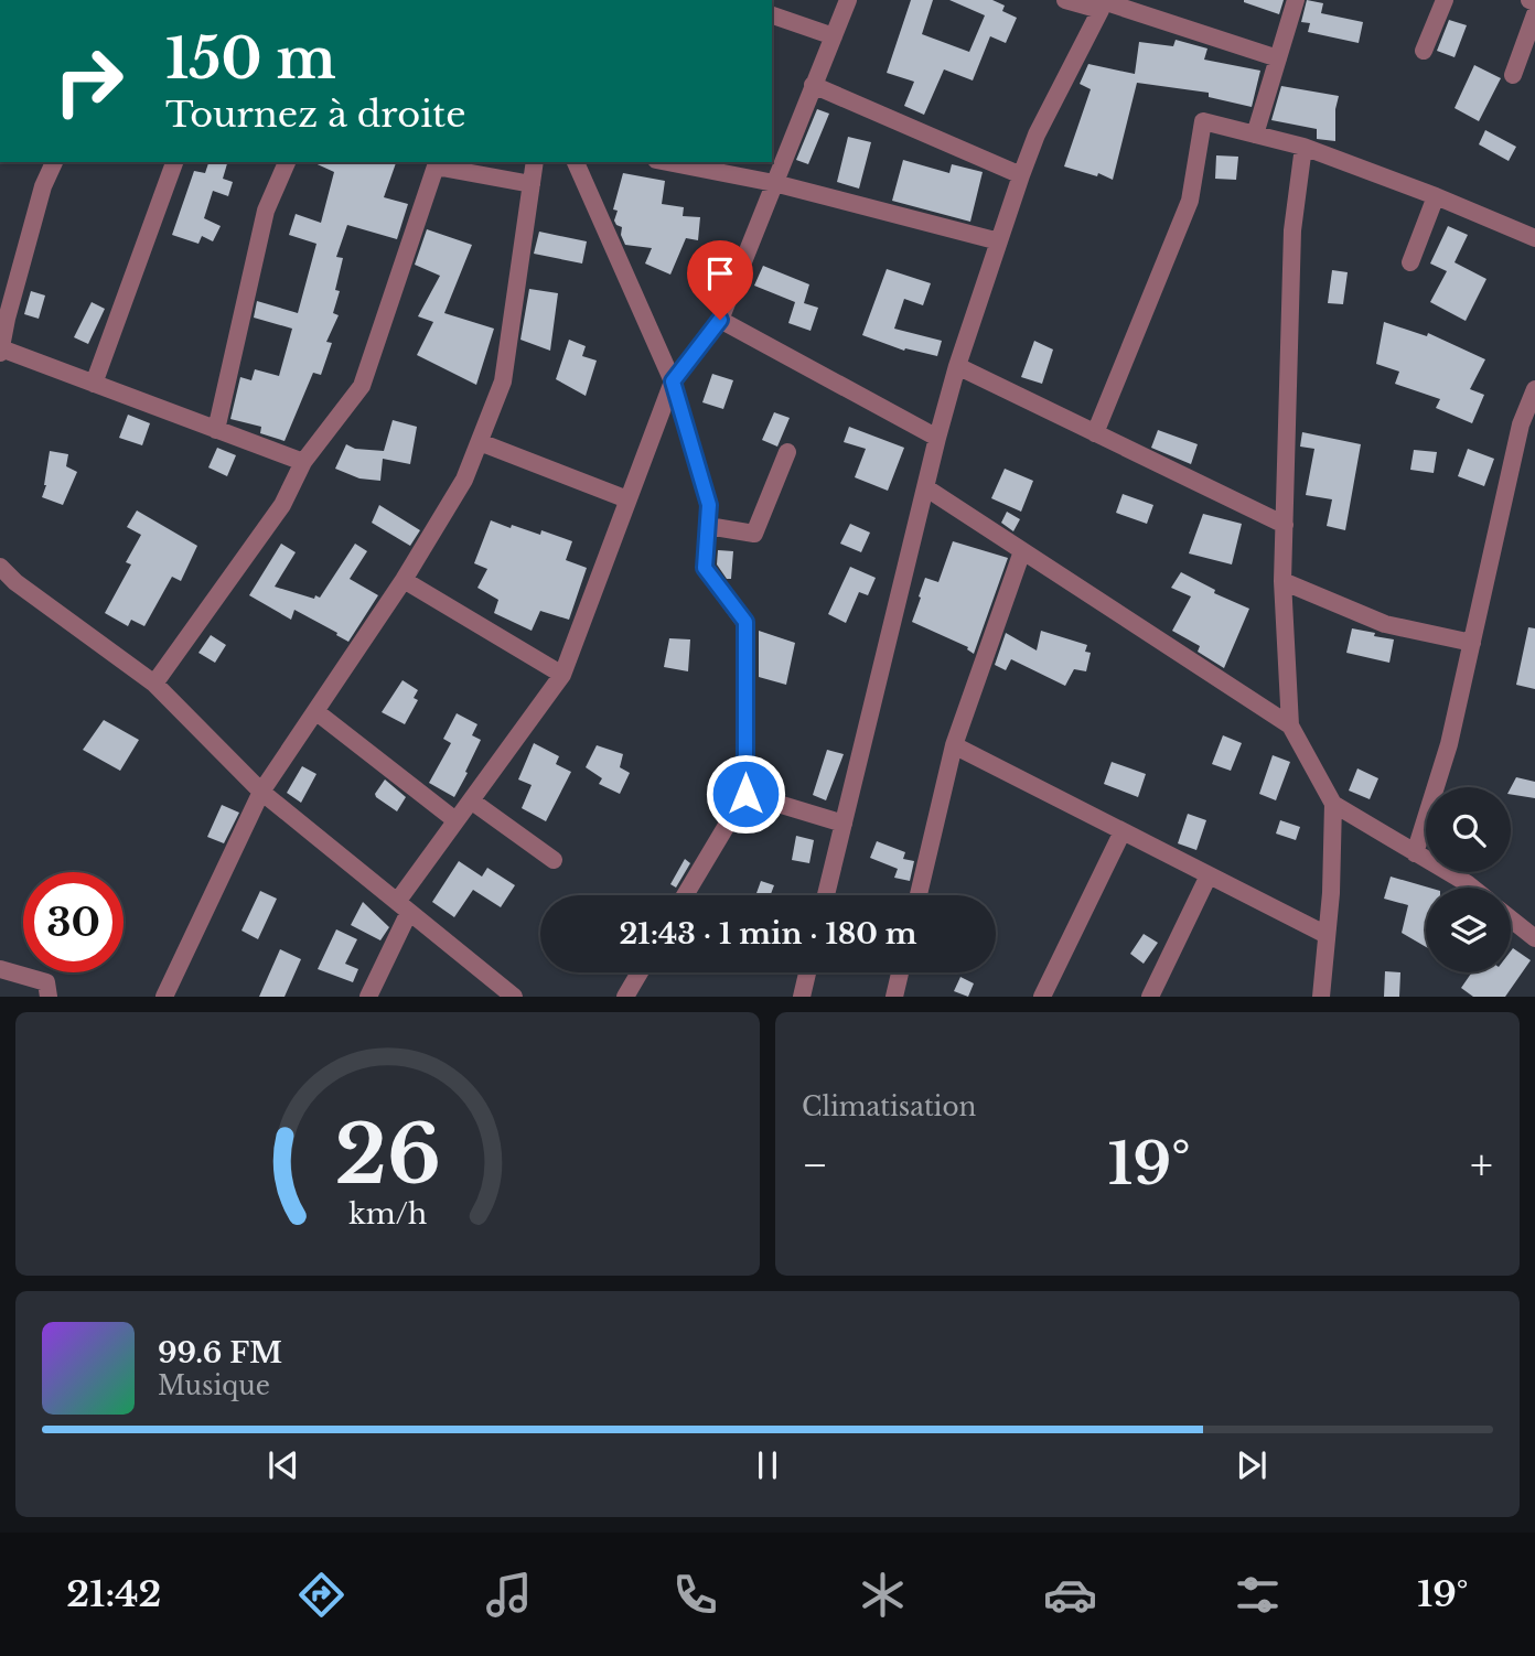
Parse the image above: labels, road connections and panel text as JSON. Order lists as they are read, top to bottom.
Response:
{
  "page": {
    "turn": ["150 m", "Tournez à droite"],
    "limit": "30",
    "trip": "21:43 · 1 min · 180 m",
    "tile": "Climatisation",
    "heat": ["−", "19°", "+"],
    "song": ["99.6 FM", "Musique"],
    "tabs": ["21:42", "19°"],
    "gauge": ["26", "km/h"]
  }
}
